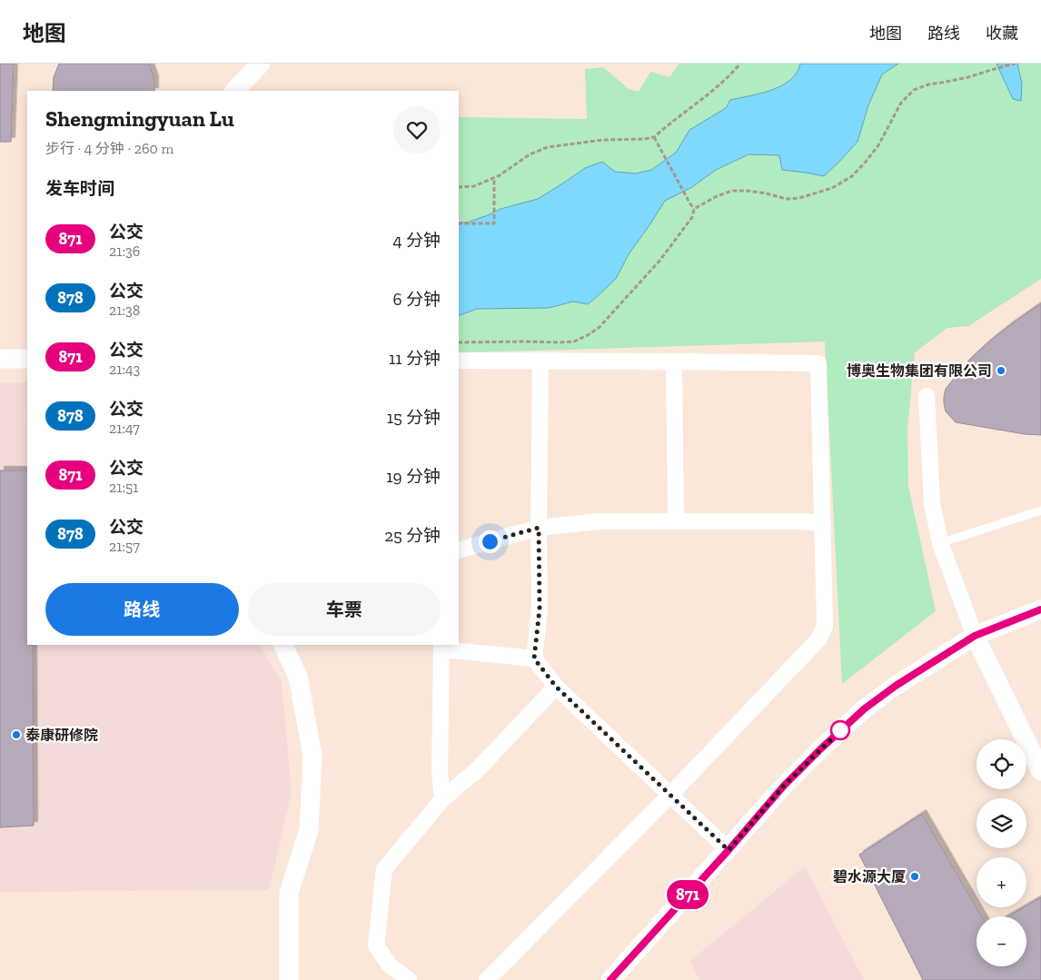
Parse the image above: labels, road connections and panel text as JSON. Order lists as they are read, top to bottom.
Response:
{
  "places": ["博奥生物集团有限公司", "泰康研修院", "碧水源大厦"],
  "lines": ["bus line 871"],
  "page": {
    "header": "地图",
    "nav": ["地图", "路线", "收藏"],
    "on_map": "871",
    "heading": [
      ["Shengmingyuan Lu", "步行 · 4 分钟 · 260 m"],
      "发车时间"
    ],
    "list": [
      {
        "mark": "871",
        "name": "公交",
        "note": "21:36",
        "value": "4 分钟"
      },
      {
        "mark": "878",
        "name": "公交",
        "note": "21:38",
        "value": "6 分钟"
      },
      {
        "mark": "871",
        "name": "公交",
        "note": "21:43",
        "value": "11 分钟"
      },
      {
        "mark": "878",
        "name": "公交",
        "note": "21:47",
        "value": "15 分钟"
      },
      {
        "mark": "871",
        "name": "公交",
        "note": "21:51",
        "value": "19 分钟"
      },
      {
        "mark": "878",
        "name": "公交",
        "note": "21:57",
        "value": "25 分钟"
      }
    ],
    "buttons": ["路线", "车票"],
    "map_buttons": ["+", "−"]
  }
}
